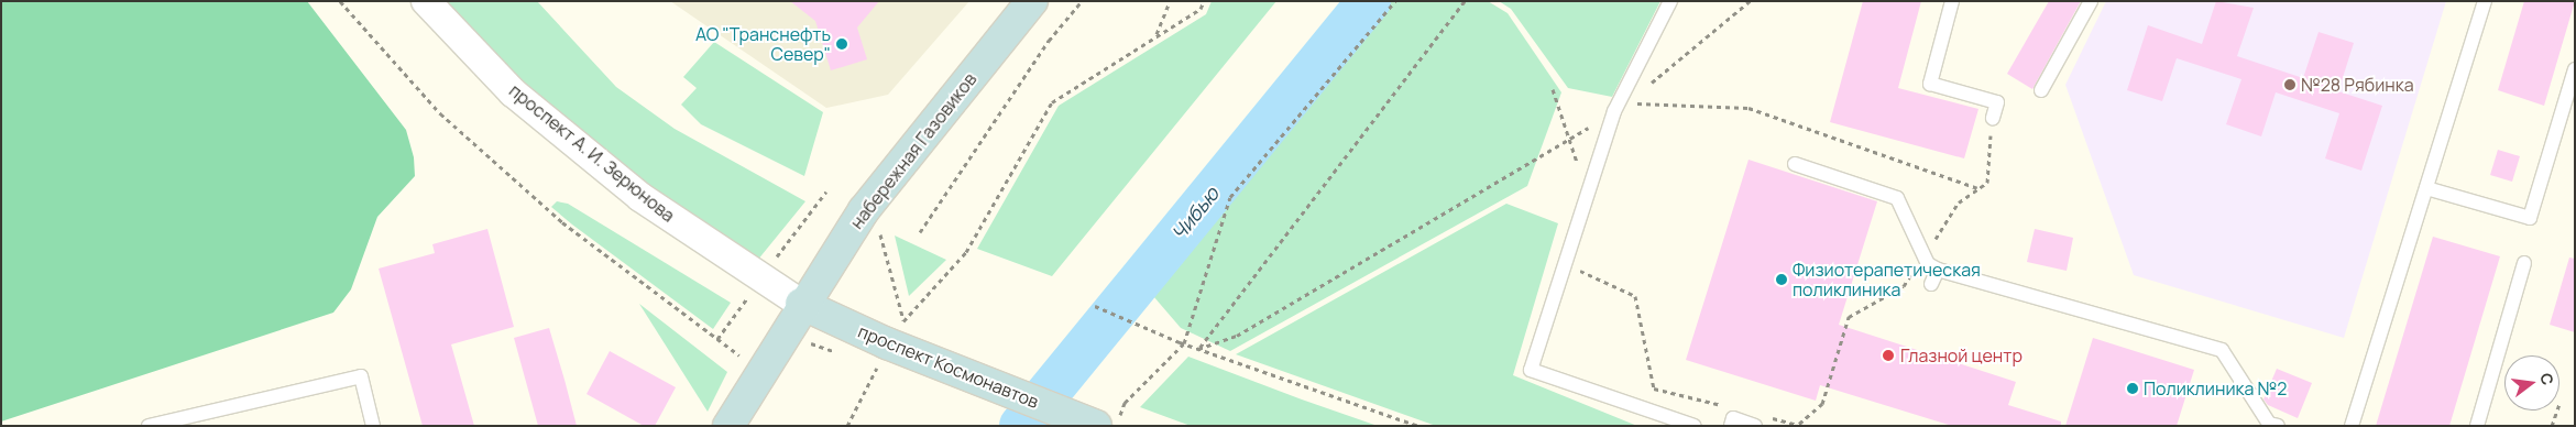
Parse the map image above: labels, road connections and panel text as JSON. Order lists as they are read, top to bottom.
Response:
{
  "streets": {
    "main road": ["набережная Газовиков", "проспект Космонавтов"],
    "street": ["проспект А. И. Зерюнова"]
  },
  "crossings": [
    ["набережная Газовиков", "проспект А. И. Зерюнова"],
    ["набережная Газовиков", "проспект Космонавтов"],
    ["проспект А. И. Зерюнова", "проспект Космонавтов"]
  ],
  "water": ["Чибью"],
  "places": [
    "АО \"Транснефть Север\"",
    "№28 Рябинка",
    "Физиотерапетическая поликлиника",
    "Глазной центр",
    "Поликлиника №2"
  ],
  "north": "right"
}
